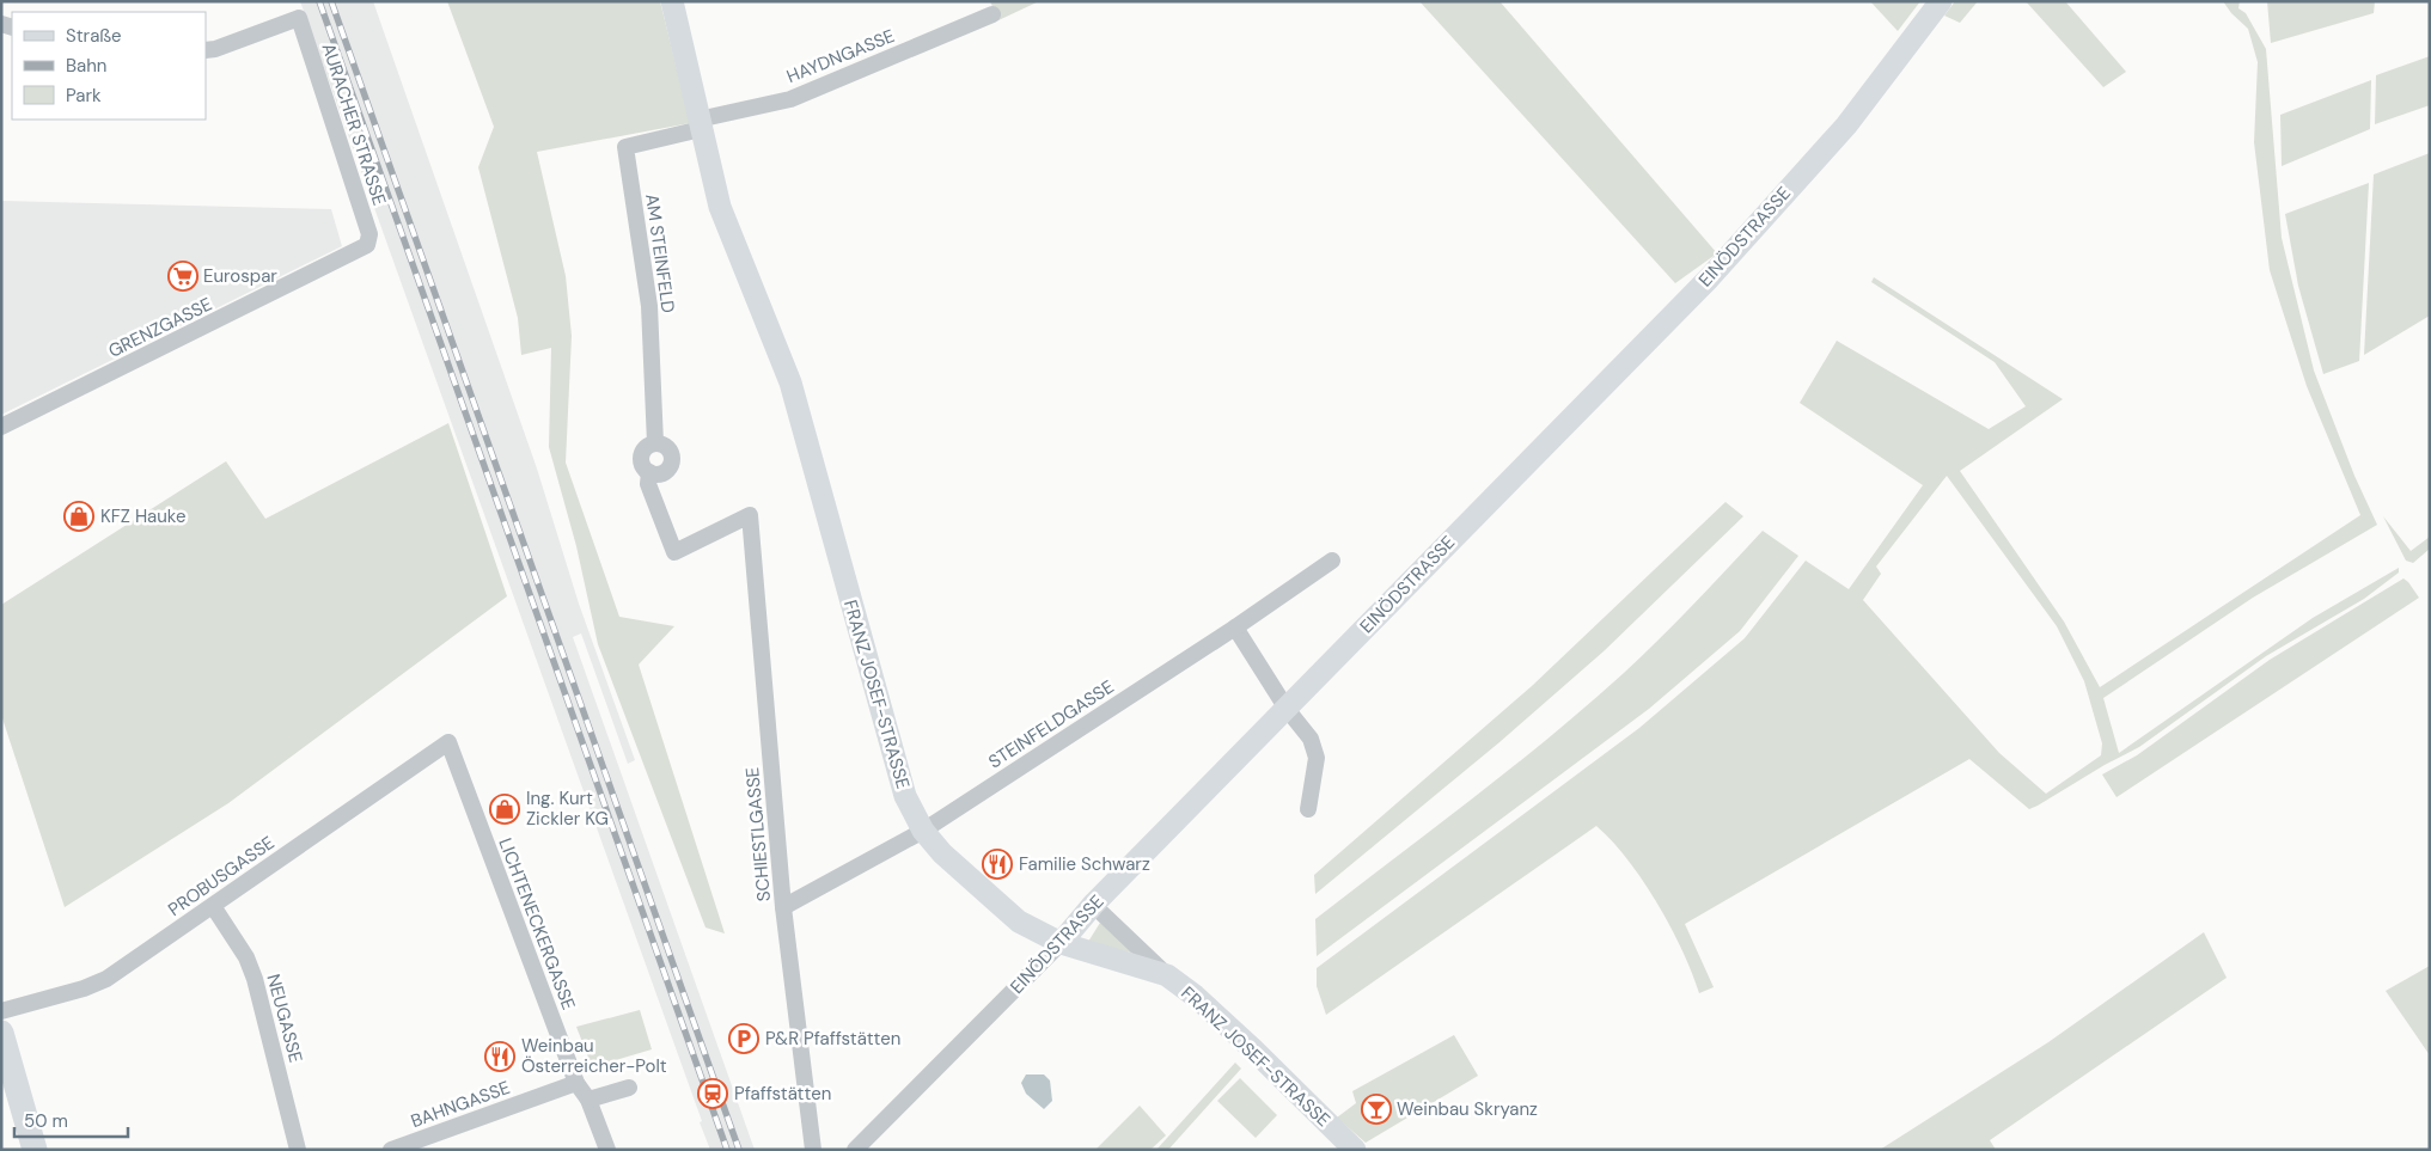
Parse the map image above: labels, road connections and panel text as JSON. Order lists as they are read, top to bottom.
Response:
{
  "streets": {
    "main road": ["EINÖDSTRASSE", "FRANZ JOSEF-STRASSE"],
    "street": [
      "HAYDNGASSE",
      "AURACHER STRASSE",
      "AM STEINFELD",
      "GRENZGASSE",
      "STEINFELDGASSE",
      "SCHIESTLGASSE",
      "PROBUSGASSE",
      "LICHTENECKERGASSE",
      "NEUGASSE",
      "BAHNGASSE"
    ]
  },
  "crossings": [
    ["HAYDNGASSE", "AM STEINFELD"],
    ["HAYDNGASSE", "FRANZ JOSEF-STRASSE"],
    ["AURACHER STRASSE", "GRENZGASSE"],
    ["EINÖDSTRASSE", "FRANZ JOSEF-STRASSE"],
    ["AM STEINFELD", "FRANZ JOSEF-STRASSE"],
    ["AM STEINFELD", "SCHIESTLGASSE"],
    ["FRANZ JOSEF-STRASSE", "STEINFELDGASSE"],
    ["STEINFELDGASSE", "SCHIESTLGASSE"],
    ["PROBUSGASSE", "LICHTENECKERGASSE"],
    ["PROBUSGASSE", "NEUGASSE"],
    ["LICHTENECKERGASSE", "BAHNGASSE"]
  ],
  "places": {
    "supermarket": ["Eurospar"],
    "shop": ["KFZ Hauke", "Ing. Kurt Zickler KG"],
    "restaurant": ["Familie Schwarz", "Weinbau Österreicher-Polt"],
    "parking": ["P&R Pfaffstätten"],
    "station": ["Pfaffstätten"],
    "bar": ["Weinbau Skryanz"]
  },
  "legend": ["Straße", "Bahn", "Park"],
  "scale_bar": "50 m"
}
